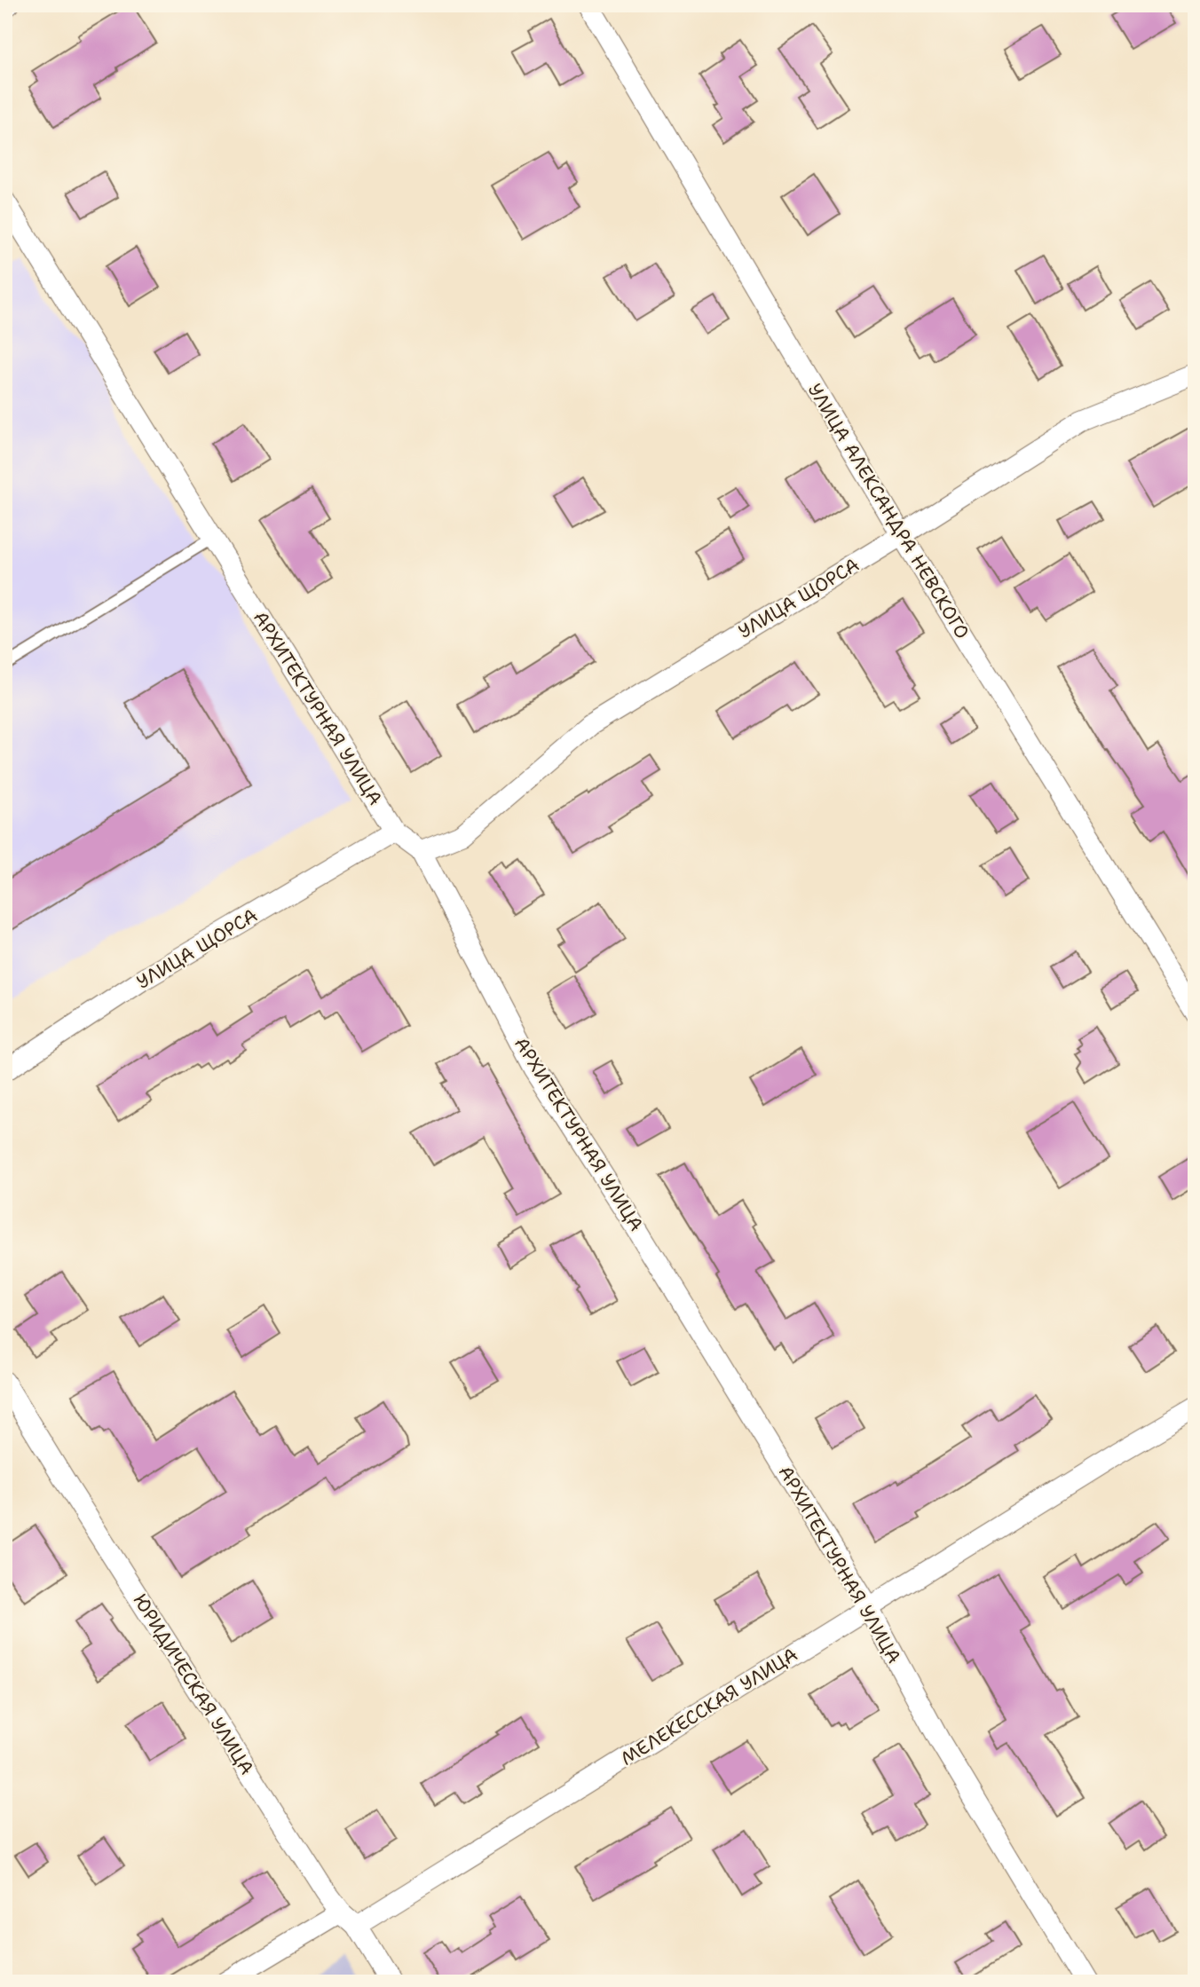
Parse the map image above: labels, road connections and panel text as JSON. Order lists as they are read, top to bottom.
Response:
{
  "streets": {
    "street": [
      "УЛИЦА АЛЕКСАНДРА НЕВСКОГО",
      "УЛИЦА ЩОРСА",
      "АРХИТЕКТУРНАЯ УЛИЦА",
      "ЮРИДИЧЕСКАЯ УЛИЦА",
      "МЕЛЕКЕССКАЯ УЛИЦА"
    ]
  },
  "crossings": [
    ["УЛИЦА АЛЕКСАНДРА НЕВСКОГО", "УЛИЦА ЩОРСА"],
    ["УЛИЦА ЩОРСА", "АРХИТЕКТУРНАЯ УЛИЦА"],
    ["АРХИТЕКТУРНАЯ УЛИЦА", "МЕЛЕКЕССКАЯ УЛИЦА"],
    ["ЮРИДИЧЕСКАЯ УЛИЦА", "МЕЛЕКЕССКАЯ УЛИЦА"]
  ]
}
